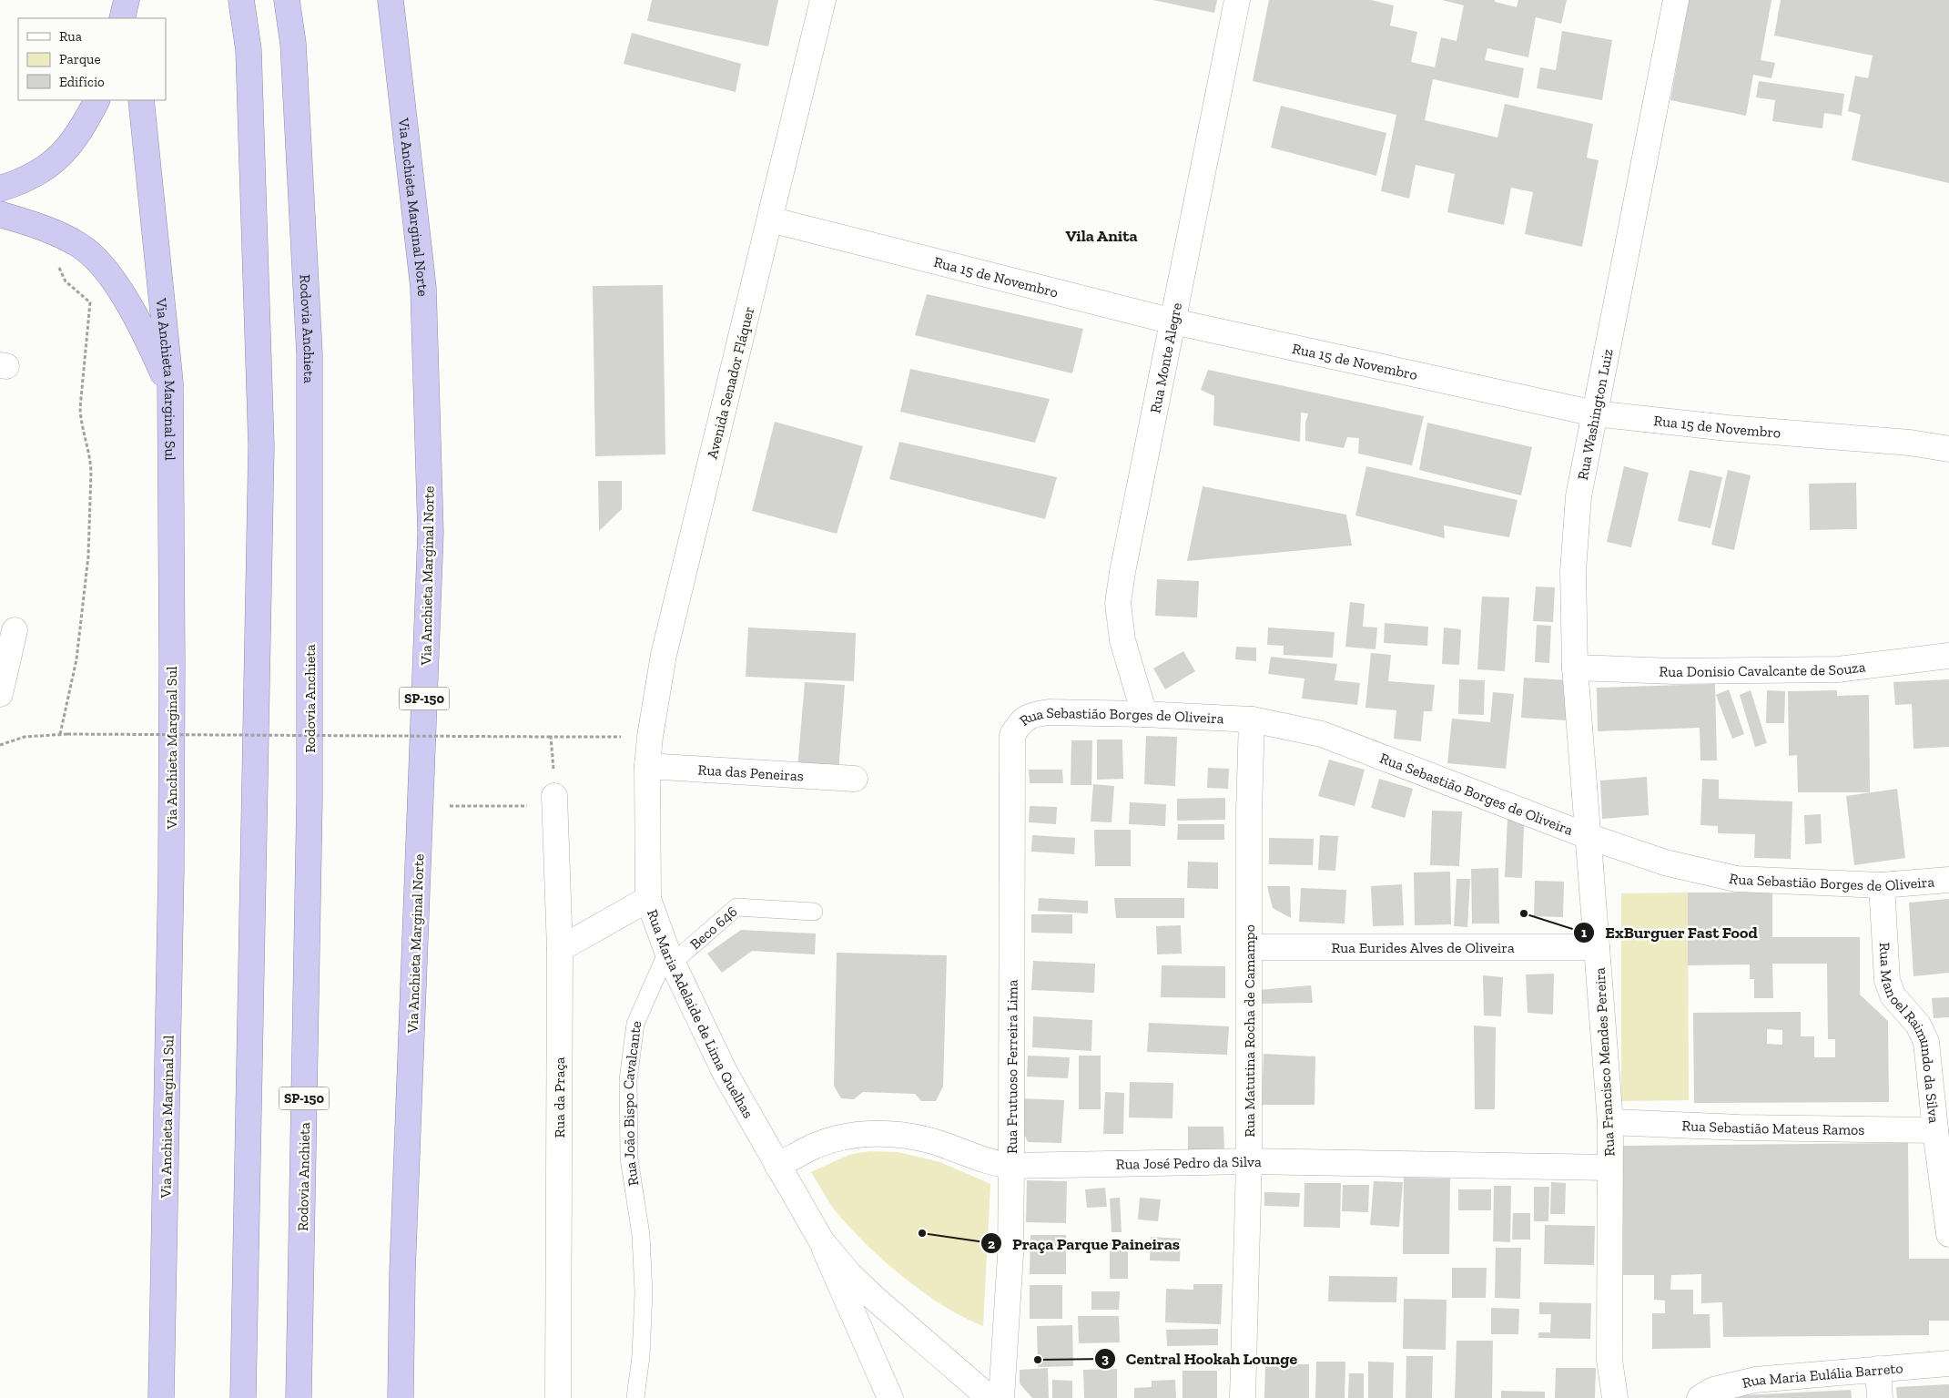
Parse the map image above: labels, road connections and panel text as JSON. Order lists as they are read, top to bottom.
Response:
{
  "streets": {
    "highway": [
      "Via Anchieta Marginal Norte",
      "Rodovia Anchieta",
      "Via Anchieta Marginal Sul",
      "SP-150"
    ],
    "street": [
      "Rua 15 de Novembro",
      "Rua Monte Alegre",
      "Avenida Senador Fláquer",
      "Rua Washington Luiz",
      "Rua Donisio Cavalcante de Souza",
      "Rua Sebastião Borges de Oliveira",
      "Rua das Peneiras",
      "Rua Eurides Alves de Oliveira",
      "Rua Maria Adelaide de Lima Quelhas",
      "Rua Matutina Rocha de Camampo",
      "Rua Manoel Raimundo da Silva",
      "Rua Francisco Mendes Pereira",
      "Rua Frutuoso Ferreira Lima",
      "Rua da Praça",
      "Rua Sebastião Mateus Ramos",
      "Rua José Pedro da Silva",
      "Rua Maria Eulália Barreto"
    ],
    "lane": ["Beco 646", "Rua João Bispo Cavalcante"]
  },
  "crossings": [
    ["Rua 15 de Novembro", "Rua Monte Alegre"],
    ["Rua 15 de Novembro", "Avenida Senador Fláquer"],
    ["Rua 15 de Novembro", "Rua Washington Luiz"],
    ["Rua Monte Alegre", "Rua Sebastião Borges de Oliveira"],
    ["Avenida Senador Fláquer", "Rua das Peneiras"],
    ["Avenida Senador Fláquer", "Rua Maria Adelaide de Lima Quelhas"],
    ["Rua Washington Luiz", "Rua Donisio Cavalcante de Souza"],
    ["Rua Washington Luiz", "Rua Sebastião Borges de Oliveira"],
    ["Rua Washington Luiz", "Rua Francisco Mendes Pereira"],
    ["Rua Sebastião Borges de Oliveira", "Rua Matutina Rocha de Camampo"],
    ["Rua Sebastião Borges de Oliveira", "Rua Manoel Raimundo da Silva"],
    ["Rua Sebastião Borges de Oliveira", "Rua Francisco Mendes Pereira"],
    ["Rua Sebastião Borges de Oliveira", "Rua Frutuoso Ferreira Lima"],
    ["Rua das Peneiras", "Rua Maria Adelaide de Lima Quelhas"],
    ["Beco 646", "Rua Maria Adelaide de Lima Quelhas"],
    ["Beco 646", "Rua João Bispo Cavalcante"],
    ["Rua Eurides Alves de Oliveira", "Rua Matutina Rocha de Camampo"],
    ["Rua Eurides Alves de Oliveira", "Rua Francisco Mendes Pereira"],
    ["Rua Maria Adelaide de Lima Quelhas", "Rua João Bispo Cavalcante"],
    ["Rua Maria Adelaide de Lima Quelhas", "Rua José Pedro da Silva"],
    ["Rua Matutina Rocha de Camampo", "Rua José Pedro da Silva"],
    ["Rua Manoel Raimundo da Silva", "Rua Sebastião Mateus Ramos"],
    ["Rua Francisco Mendes Pereira", "Rua Sebastião Mateus Ramos"],
    ["Rua Francisco Mendes Pereira", "Rua José Pedro da Silva"],
    ["Rua Frutuoso Ferreira Lima", "Rua José Pedro da Silva"]
  ],
  "districts": ["Vila Anita"],
  "places": ["ExBurguer Fast Food", "Praça Parque Paineiras", "Central Hookah Lounge"],
  "legend": ["Rua", "Parque", "Edifício"]
}
